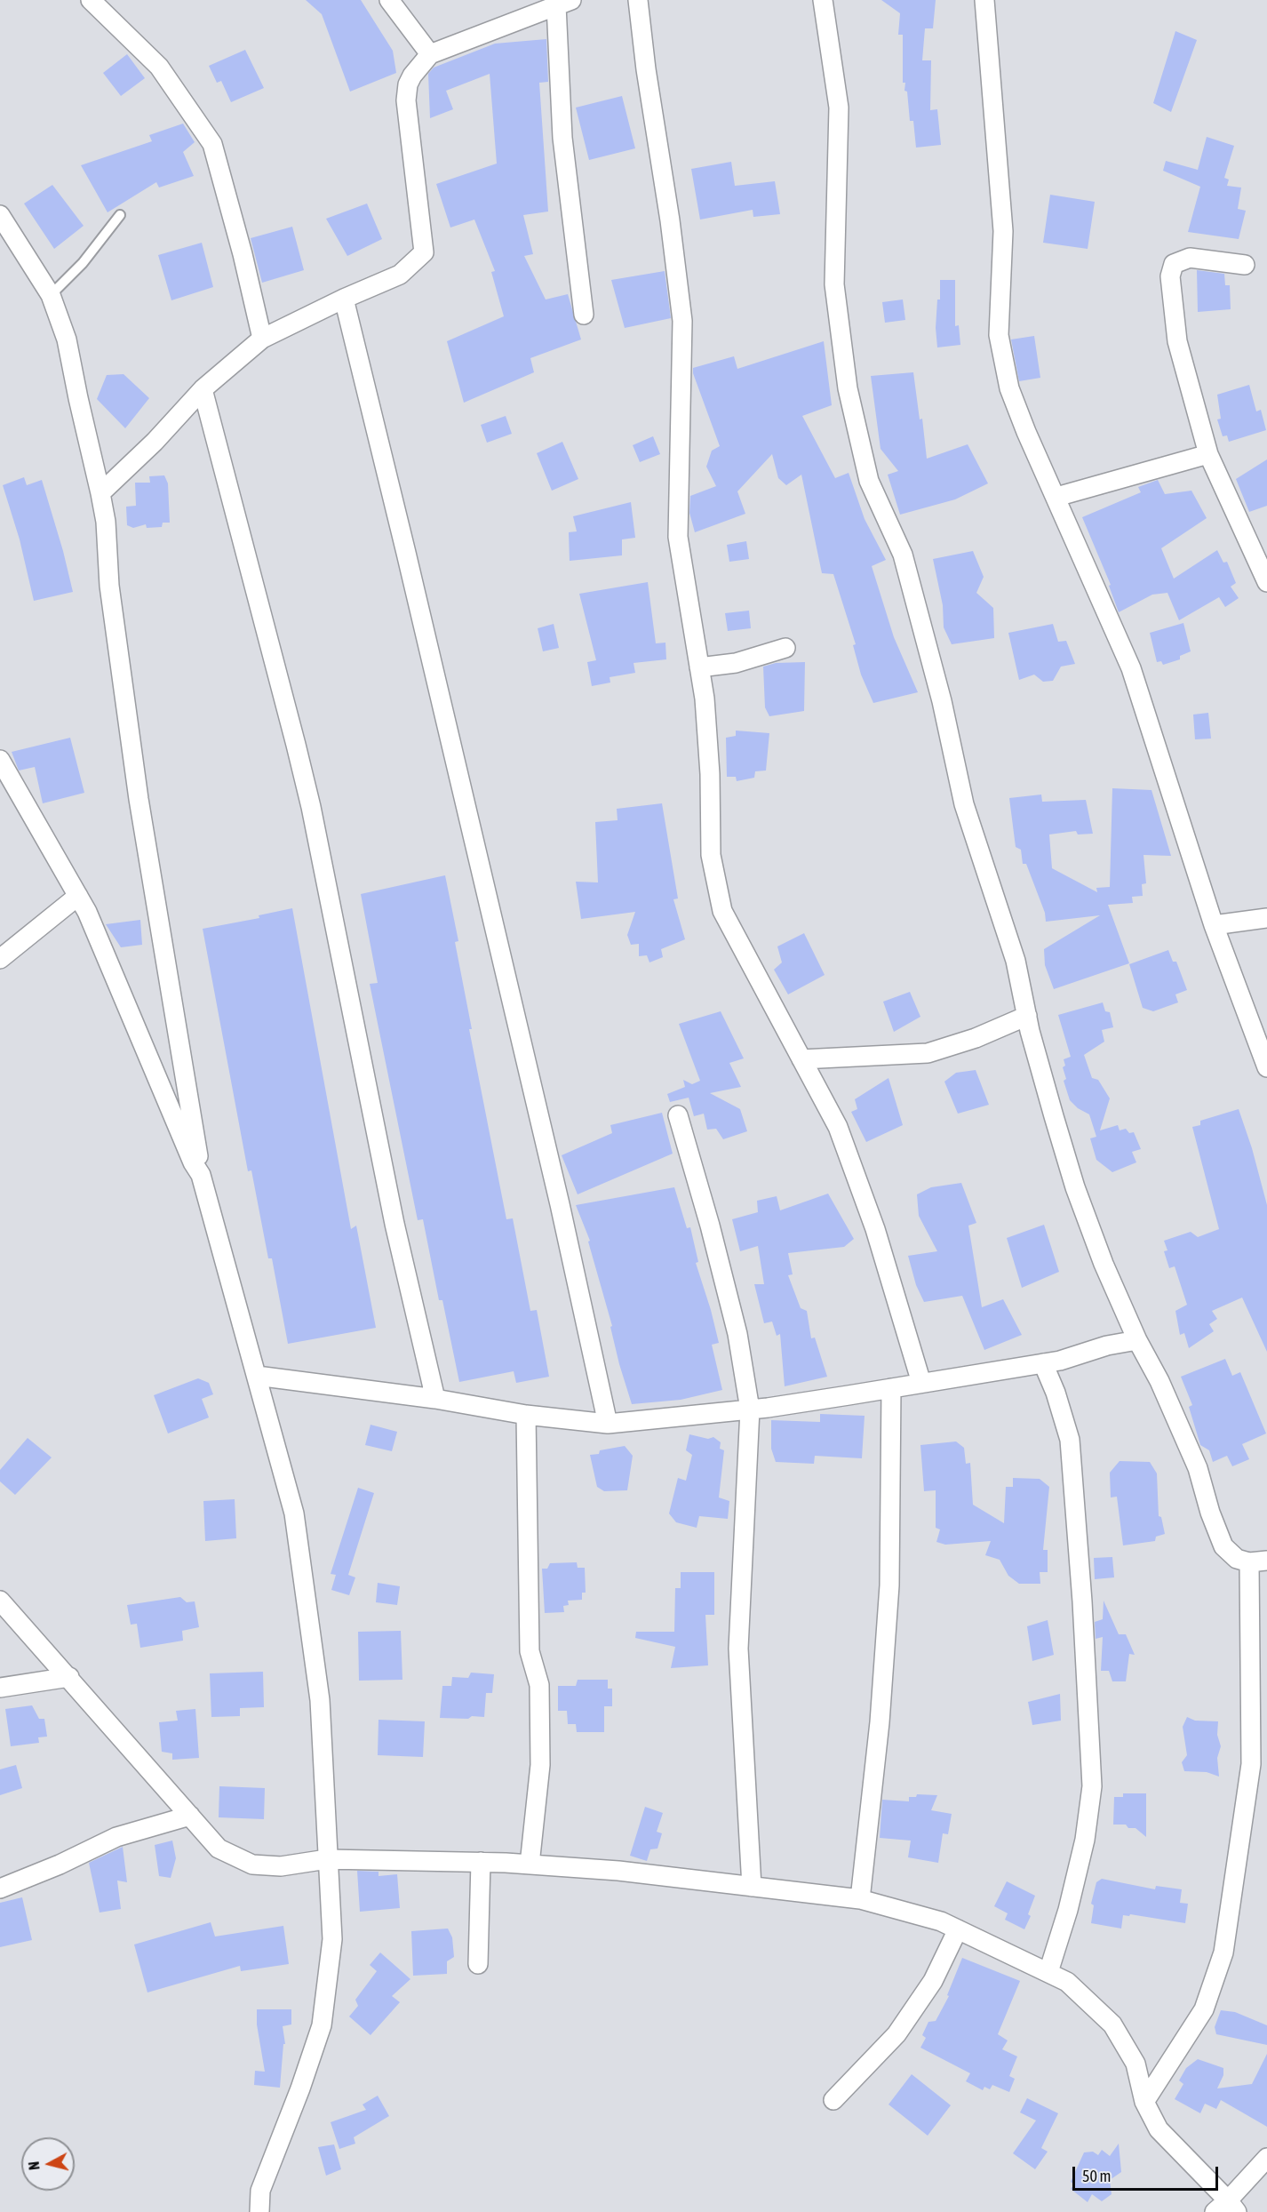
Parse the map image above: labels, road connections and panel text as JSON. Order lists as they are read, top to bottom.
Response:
{
  "scale_bar": "50 m",
  "north": "left"
}
